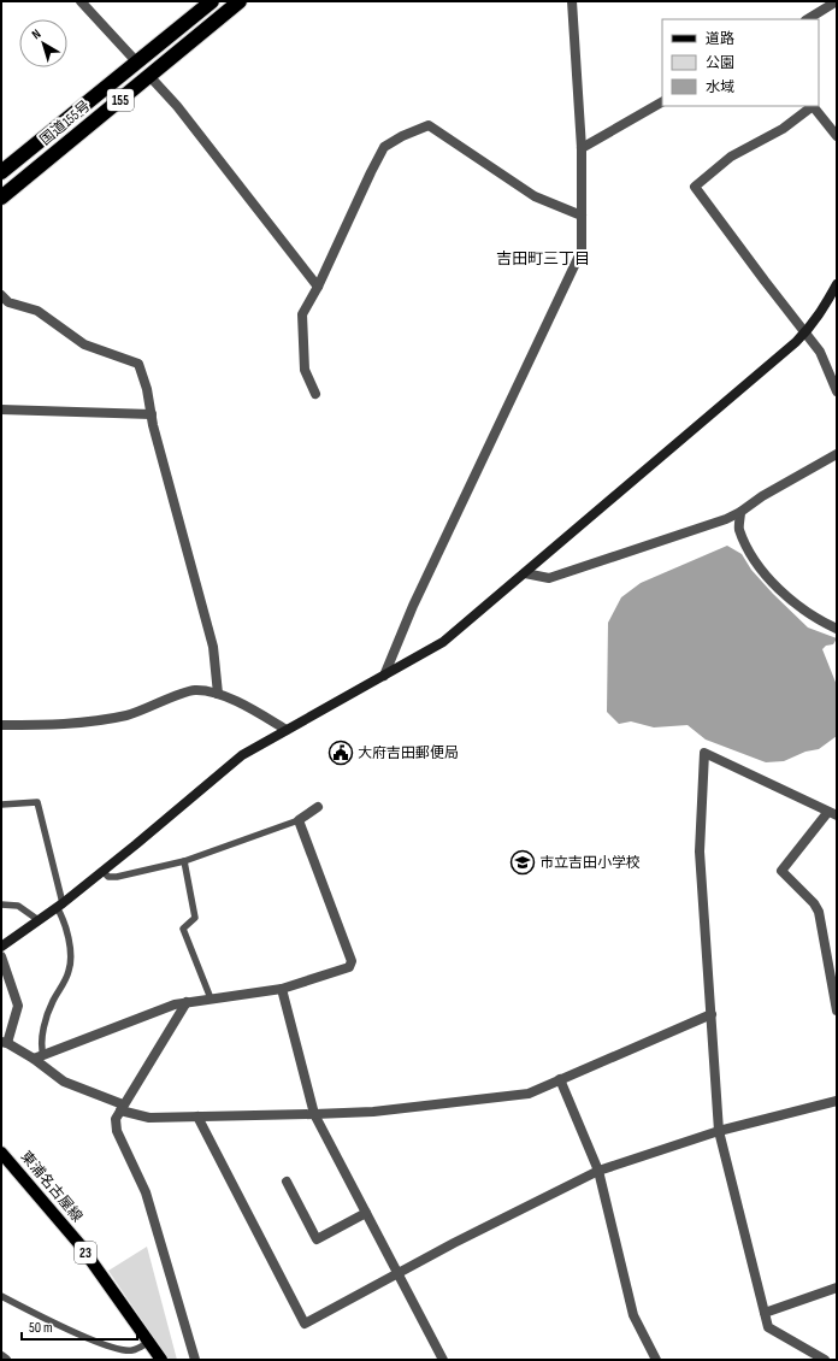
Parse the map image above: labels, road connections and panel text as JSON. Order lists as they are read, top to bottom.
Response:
{
  "streets": {
    "highway": ["155", "国道155号"],
    "main road": ["東浦名古屋線", "23"]
  },
  "districts": ["吉田町三丁目"],
  "places": {
    "public building": ["大府吉田郵便局"],
    "school or university": ["市立吉田小学校"]
  },
  "legend": ["道路", "公園", "水域"],
  "scale_bar": "50 m",
  "north": "top left"
}
